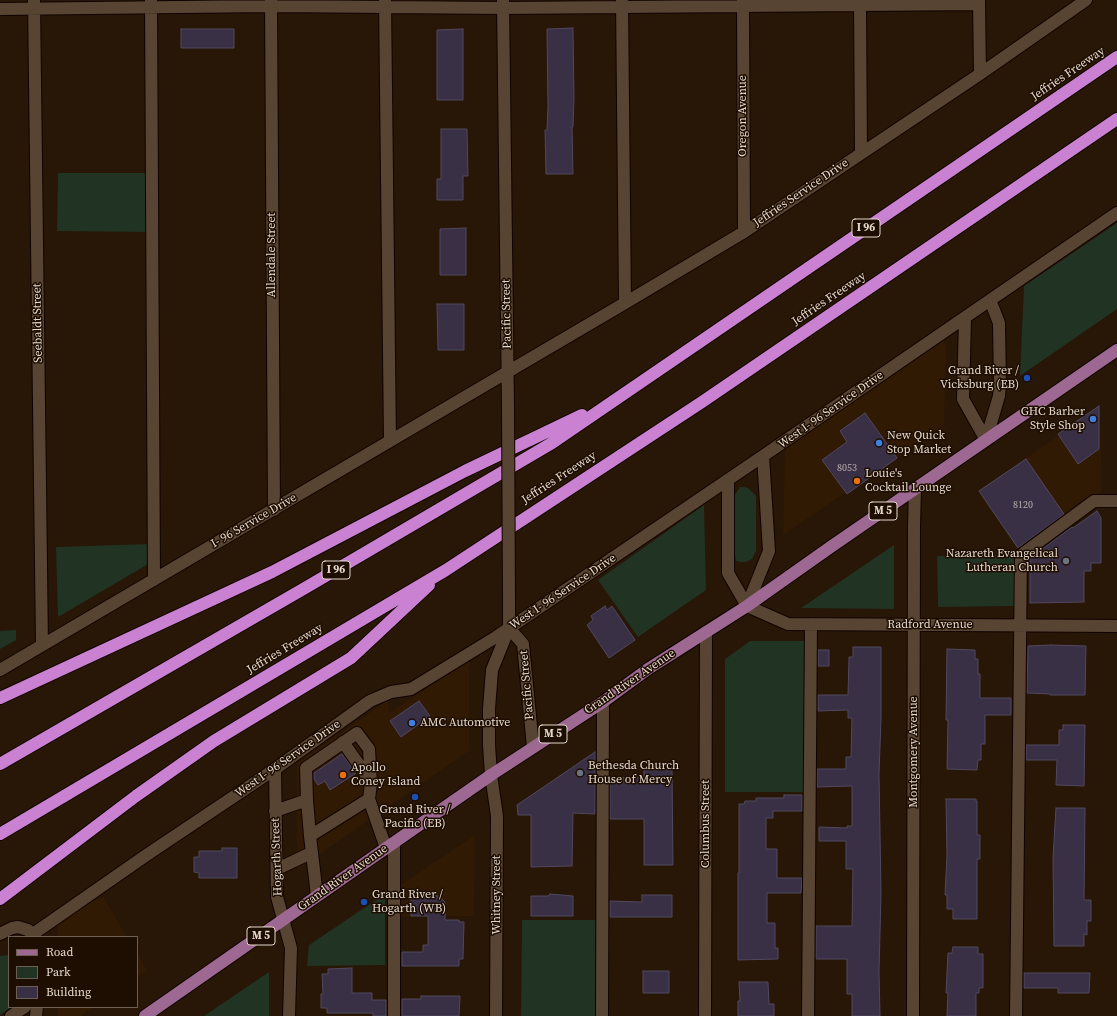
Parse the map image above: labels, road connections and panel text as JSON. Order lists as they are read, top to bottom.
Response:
{
  "streets": {
    "highway": ["Jeffries Freeway", "I 96"],
    "main road": ["M 5", "Grand River Avenue"],
    "street": [
      "Oregon Avenue",
      "Jeffries Service Drive",
      "Allendale Street",
      "Pacific Street",
      "Seebaldt Street",
      "West I- 96 Service Drive",
      "I- 96 Service Drive",
      "Radford Avenue",
      "Montgomery Avenue",
      "Columbus Street",
      "Hogarth Street",
      "Whitney Street"
    ]
  },
  "crossings": [
    ["Oregon Avenue", "Jeffries Service Drive"],
    ["Jeffries Service Drive", "Pacific Street"],
    ["Jeffries Service Drive", "I- 96 Service Drive"],
    ["Allendale Street", "I- 96 Service Drive"],
    ["Pacific Street", "West I- 96 Service Drive"],
    ["Pacific Street", "I- 96 Service Drive"],
    ["Pacific Street", "Grand River Avenue"],
    ["Pacific Street", "Whitney Street"],
    ["Seebaldt Street", "I- 96 Service Drive"],
    ["West I- 96 Service Drive", "Hogarth Street"],
    ["Radford Avenue", "Grand River Avenue"],
    ["Radford Avenue", "Montgomery Avenue"],
    ["Grand River Avenue", "Montgomery Avenue"],
    ["Grand River Avenue", "Columbus Street"],
    ["Grand River Avenue", "Hogarth Street"],
    ["Grand River Avenue", "Whitney Street"]
  ],
  "places": [
    "Grand River / Vicksburg (EB)",
    "GHC Barber Style Shop",
    "New Quick Stop Market",
    "Louie's Cocktail Lounge",
    "Nazareth Evangelical Lutheran Church",
    "AMC Automotive",
    "Bethesda Church House of Mercy",
    "Apollo Coney Island",
    "Grand River / Pacific (EB)",
    "Grand River / Hogarth (WB)"
  ],
  "house_numbers": ["8053", "8120"],
  "legend": ["Road", "Park", "Building"]
}
